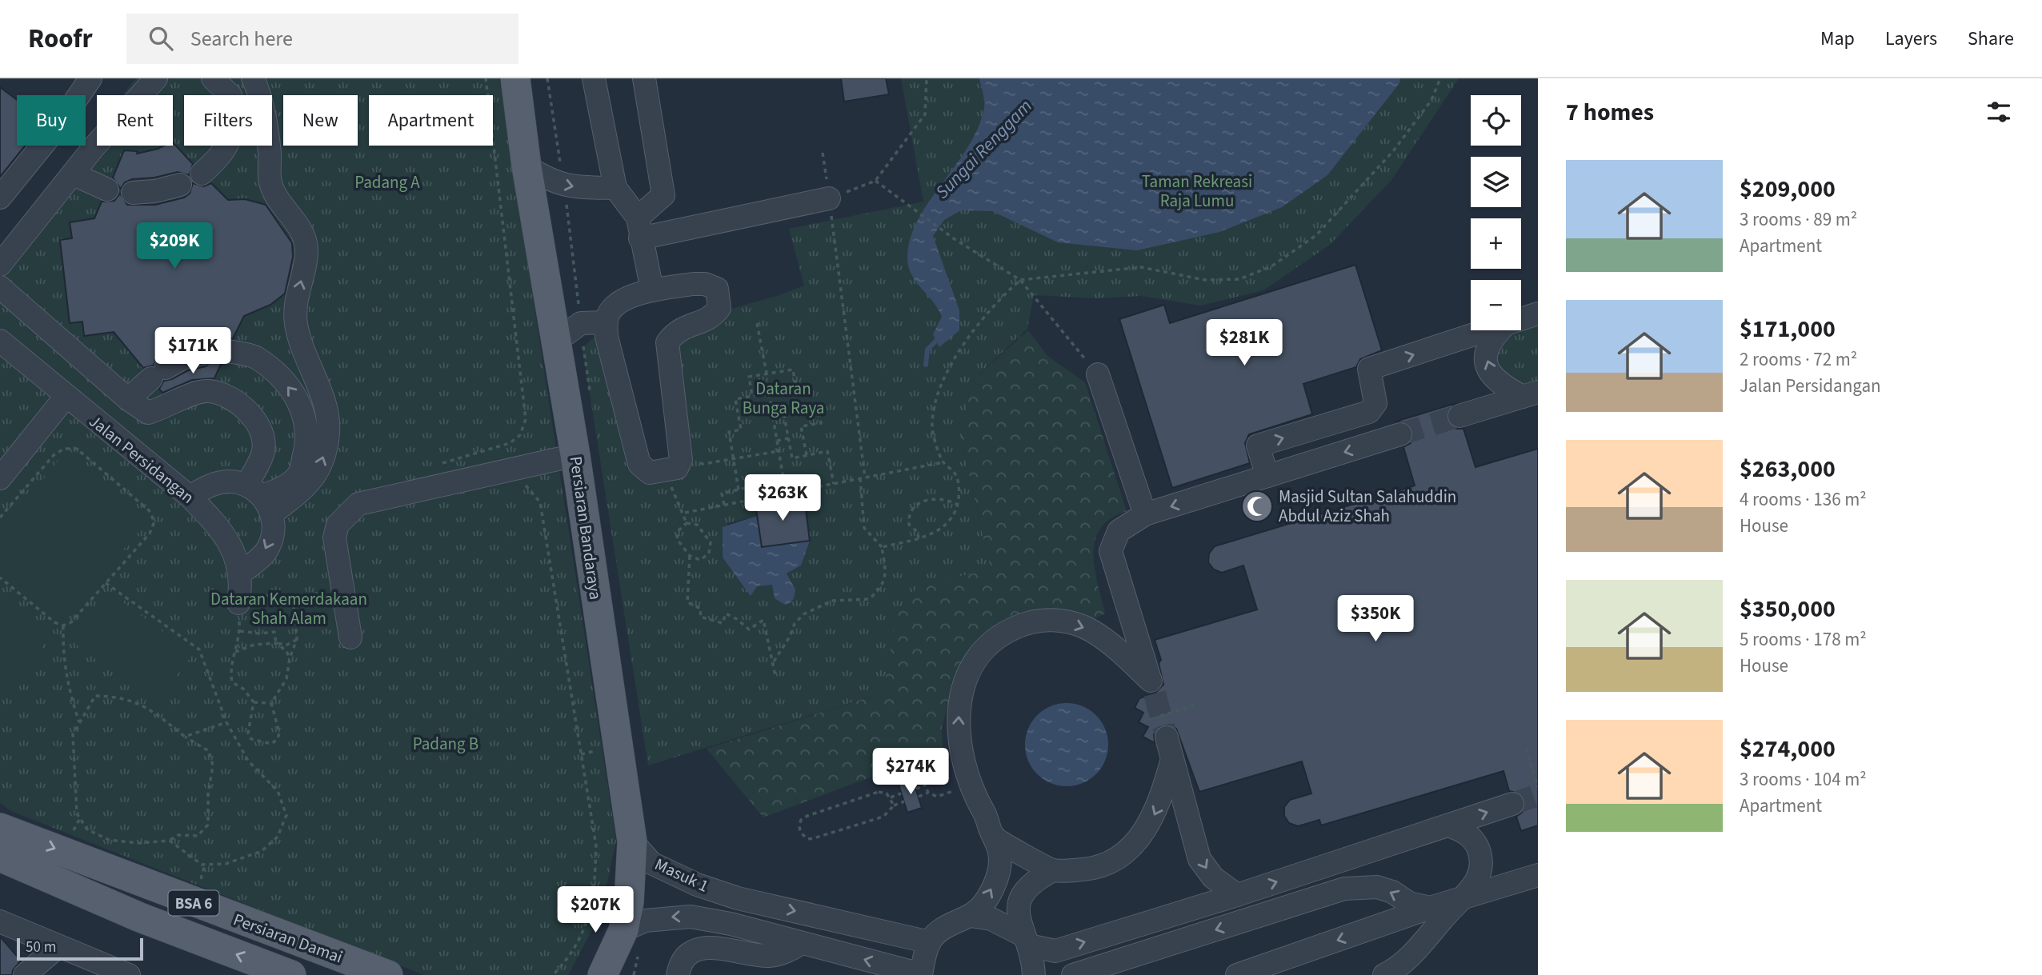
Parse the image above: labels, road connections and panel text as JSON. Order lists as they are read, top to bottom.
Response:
{
  "streets": {
    "main road": ["Persiaran Bandaraya", "BSA 6", "Persiaran Damai"],
    "street": ["Jalan Persidangan", "Masuk 1"]
  },
  "crossings": [
    ["Persiaran Bandaraya", "Masuk 1"]
  ],
  "water": ["Sungai Renggam"],
  "parks": [
    "Taman Rekreasi Raja Lumu",
    "Padang A",
    "Dataran Bunga Raya",
    "Dataran Kemerdakaan Shah Alam",
    "Padang B"
  ],
  "places": {
    "mosque": ["Masjid Sultan Salahuddin Abdul Aziz Shah"]
  },
  "scale_bar": "50 m",
  "page": {
    "header": "Roofr",
    "search": "Search here",
    "nav": ["Map", "Layers", "Share"],
    "heading": "7 homes",
    "map_buttons": ["+", "−"],
    "chip": [
      "Buy",
      "Rent",
      "Filters",
      "New",
      "Apartment"
    ],
    "list": [
      {
        "name": "$209,000",
        "note": "3 rooms · 89 m² · Apartment"
      },
      {
        "name": "$171,000",
        "note": "2 rooms · 72 m² · Jalan Persidangan"
      },
      {
        "name": "$263,000",
        "note": "4 rooms · 136 m² · House"
      },
      {
        "name": "$350,000",
        "note": "5 rooms · 178 m² · House"
      },
      {
        "name": "$274,000",
        "note": "3 rooms · 104 m² · Apartment"
      }
    ],
    "price": [
      "$209K",
      "$281K",
      "$171K",
      "$263K",
      "$350K",
      "$274K",
      "$207K"
    ],
    "scale": "50 m"
  }
}
